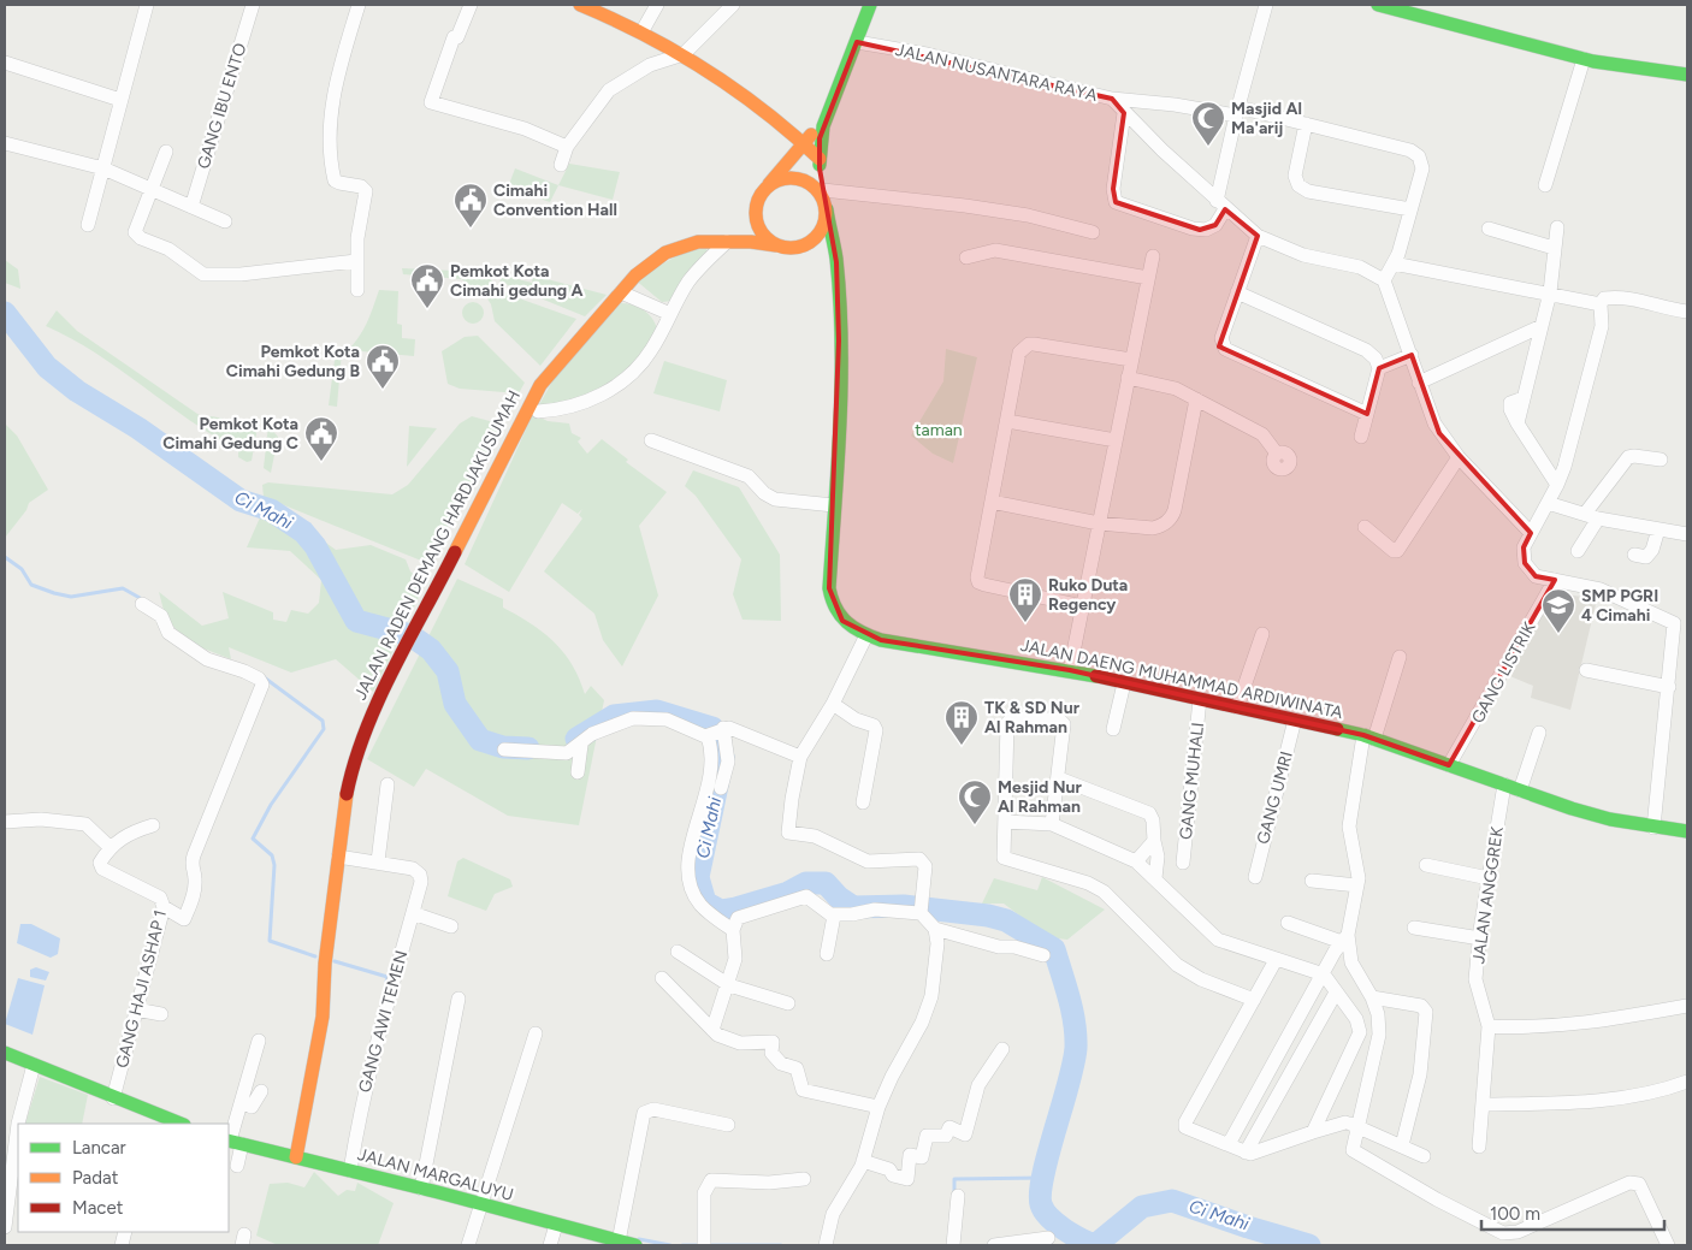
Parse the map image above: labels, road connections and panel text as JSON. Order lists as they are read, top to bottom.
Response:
{
  "streets": {
    "main road": ["JALAN RADEN DEMANG HARDJAKUSUMAH", "JALAN DAENG MUHAMMAD ARDIWINATA", "JALAN MARGALUYU"],
    "street": [
      "JALAN NUSANTARA RAYA",
      "GANG IBU ENTO",
      "GANG LISTRIK",
      "GANG MUHALI",
      "GANG UMRI",
      "JALAN ANGGREK",
      "GANG HAJI ASHAP 1",
      "GANG AWI TEMEN"
    ]
  },
  "crossings": [
    ["JALAN RADEN DEMANG HARDJAKUSUMAH", "JALAN DAENG MUHAMMAD ARDIWINATA"],
    ["JALAN RADEN DEMANG HARDJAKUSUMAH", "JALAN MARGALUYU"],
    ["GANG LISTRIK", "JALAN DAENG MUHAMMAD ARDIWINATA"],
    ["JALAN DAENG MUHAMMAD ARDIWINATA", "GANG MUHALI"],
    ["JALAN DAENG MUHAMMAD ARDIWINATA", "GANG UMRI"],
    ["JALAN DAENG MUHAMMAD ARDIWINATA", "JALAN ANGGREK"],
    ["GANG AWI TEMEN", "JALAN MARGALUYU"]
  ],
  "water": ["Ci Mahi"],
  "parks": ["taman"],
  "places": {
    "mosque": ["Masjid Al Ma'arij", "Mesjid Nur Al Rahman"],
    "public building": [
      "Cimahi Convention Hall",
      "Pemkot Kota Cimahi gedung A",
      "Pemkot Kota Cimahi Gedung B",
      "Pemkot Kota Cimahi Gedung C"
    ],
    "building": ["Ruko Duta Regency", "TK & SD Nur Al Rahman"],
    "school or university": ["SMP PGRI 4 Cimahi"]
  },
  "legend": ["Lancar", "Padat", "Macet"],
  "scale_bar": "100 m"
}
